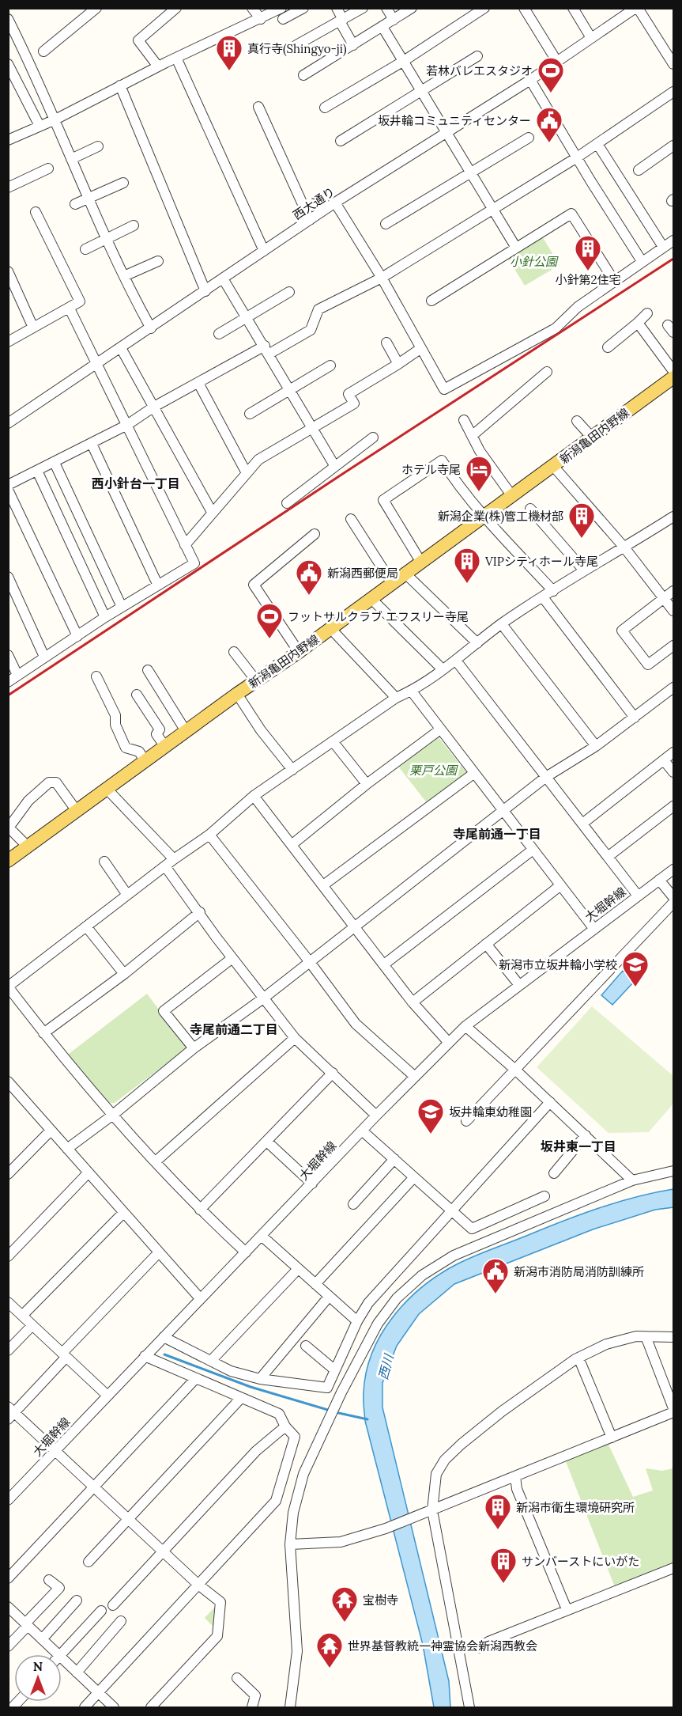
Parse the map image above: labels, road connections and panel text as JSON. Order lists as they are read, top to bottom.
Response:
{
  "streets": {
    "main road": ["新潟亀田内野線"],
    "street": ["西大通り", "大堀幹線"]
  },
  "districts": [
    "西小針台一丁目",
    "寺尾前通一丁目",
    "寺尾前通二丁目",
    "坂井東一丁目"
  ],
  "water": ["西川"],
  "parks": ["小針公園", "栗戸公園"],
  "places": {
    "building": [
      "真行寺(Shingyo-ji)",
      "小針第2住宅",
      "新潟企業(株)管工機材部",
      "VIPシティホール寺尾",
      "新潟市衛生環境研究所",
      "サンバーストにいがた"
    ],
    "sports": ["若林バレエスタジオ", "フットサルクラブ エフスリー寺尾"],
    "public building": ["坂井輪コミュニティセンター", "新潟西郵便局", "新潟市消防局消防訓練所"],
    "hotel": ["ホテル寺尾"],
    "school or university": ["新潟市立坂井輪小学校", "坂井輪東幼稚園"],
    "temple": ["宝樹寺", "世界基督教統一神霊協会新潟西教会"]
  },
  "north": "top"
}
